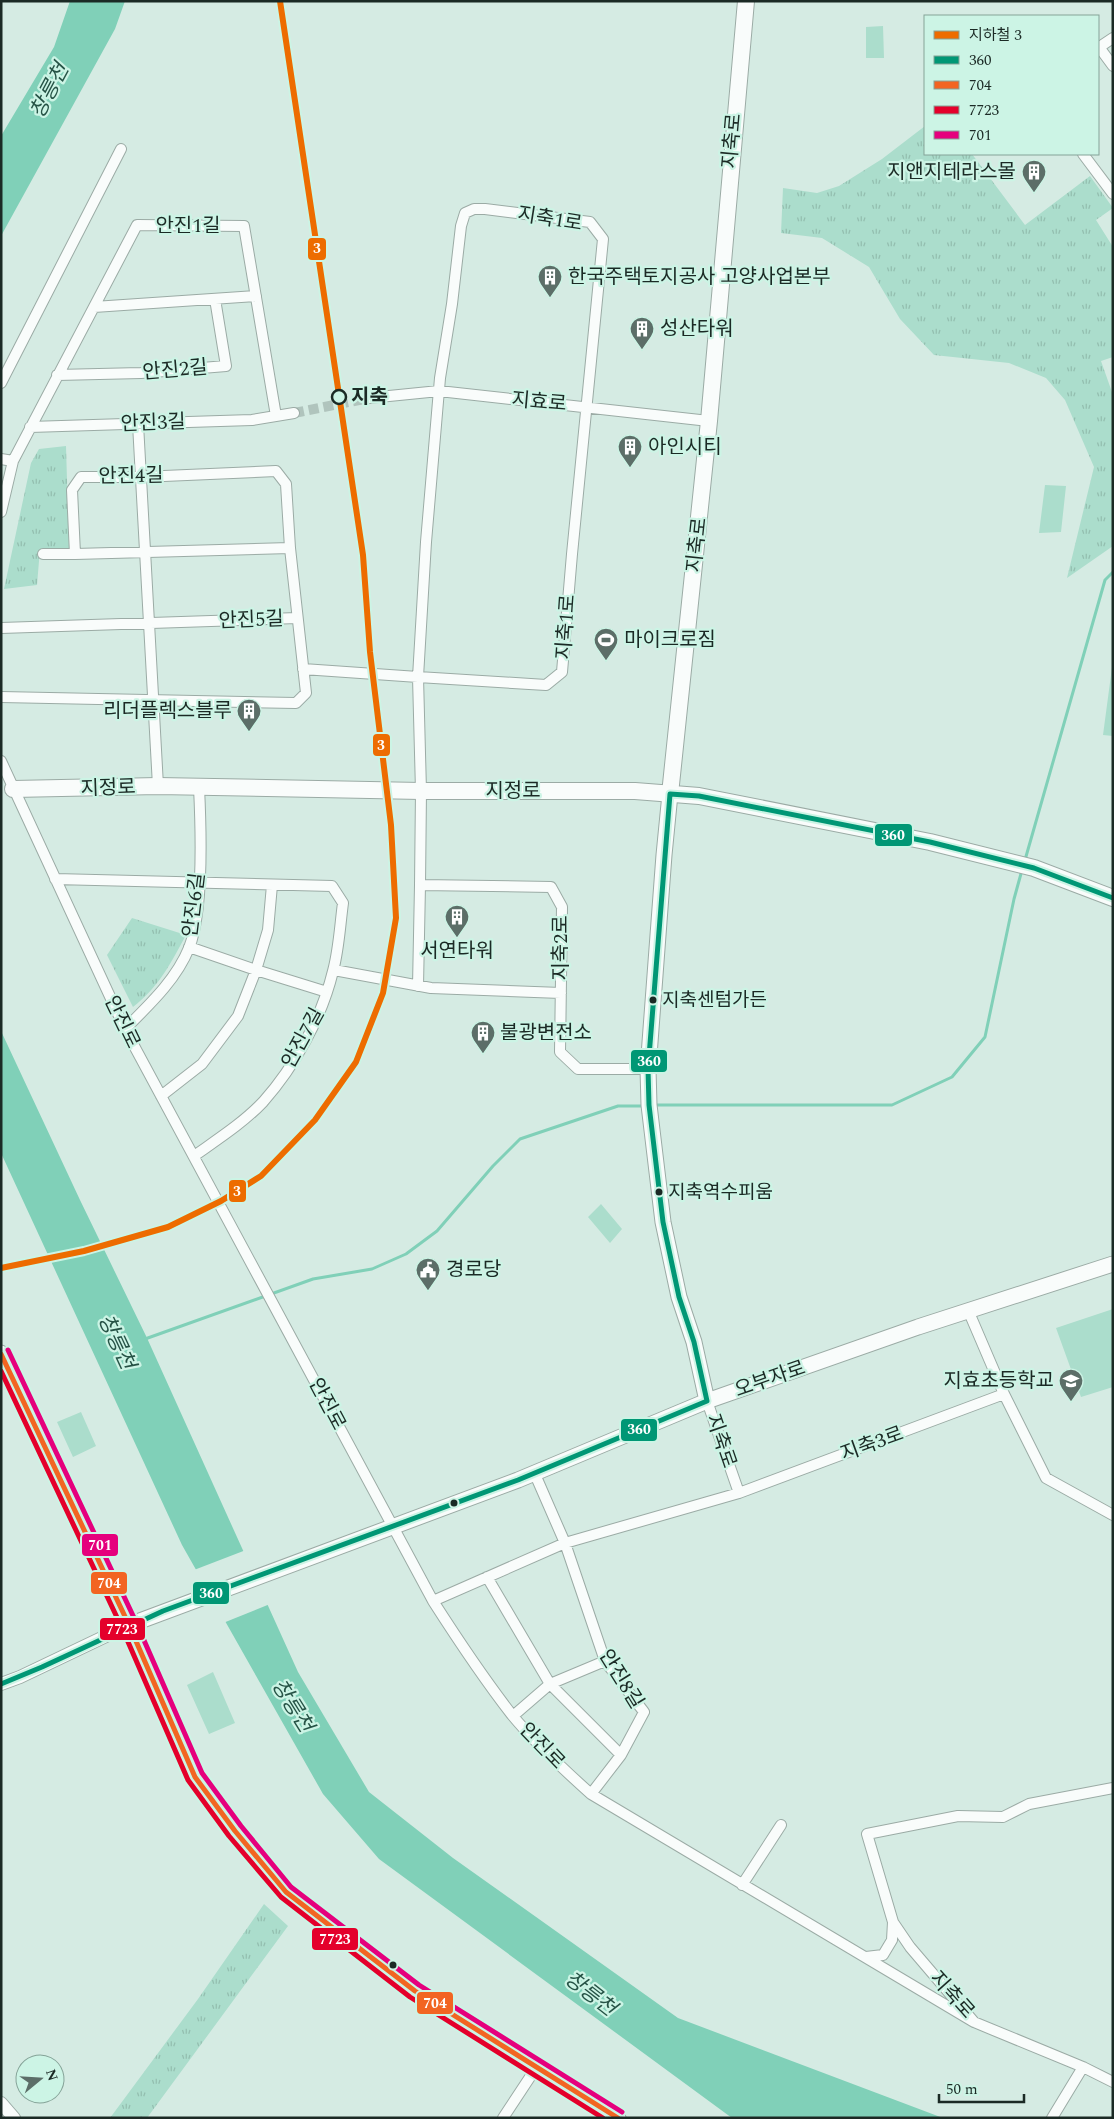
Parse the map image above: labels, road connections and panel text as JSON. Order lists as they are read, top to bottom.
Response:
{
  "streets": {
    "main road": ["지축로", "지정로", "오부자로"],
    "street": [
      "지축1로",
      "안진1길",
      "안진2길",
      "지효로",
      "안진3길",
      "안진4길",
      "안진5길",
      "안진6길",
      "지축2로",
      "안진로",
      "안진7길",
      "지축3로",
      "안진8길"
    ]
  },
  "crossings": [
    ["지축로", "지효로"],
    ["지축로", "지정로"],
    ["지축로", "지축2로"],
    ["지축로", "안진로"],
    ["지축로", "오부자로"],
    ["지축로", "지축3로"],
    ["지축1로", "지효로"],
    ["지축1로", "지정로"],
    ["안진1길", "안진2길"],
    ["안진1길", "안진3길"],
    ["지정로", "안진6길"],
    ["지정로", "안진로"],
    ["안진6길", "안진로"],
    ["안진로", "안진7길"],
    ["안진로", "오부자로"],
    ["안진로", "안진8길"],
    ["오부자로", "안진8길"]
  ],
  "water": ["창릉천"],
  "places": {
    "building": [
      "지앤지테라스몰",
      "한국주택토지공사 고양사업본부",
      "성산타워",
      "아인시티",
      "리더플렉스블루",
      "서연타워",
      "불광변전소"
    ],
    "other": ["지축", "지축센텀가든", "지축역수피움"],
    "sports": ["마이크로짐"],
    "public building": ["경로당"],
    "school or university": ["지효초등학교"]
  },
  "lines": [
    "metro line 3",
    "transit line 360",
    "transit line 701",
    "transit line 704",
    "transit line 7723"
  ],
  "legend": [
    "지하철 3",
    "360",
    "704",
    "7723",
    "701"
  ],
  "scale_bar": "50 m",
  "north": "right"
}
